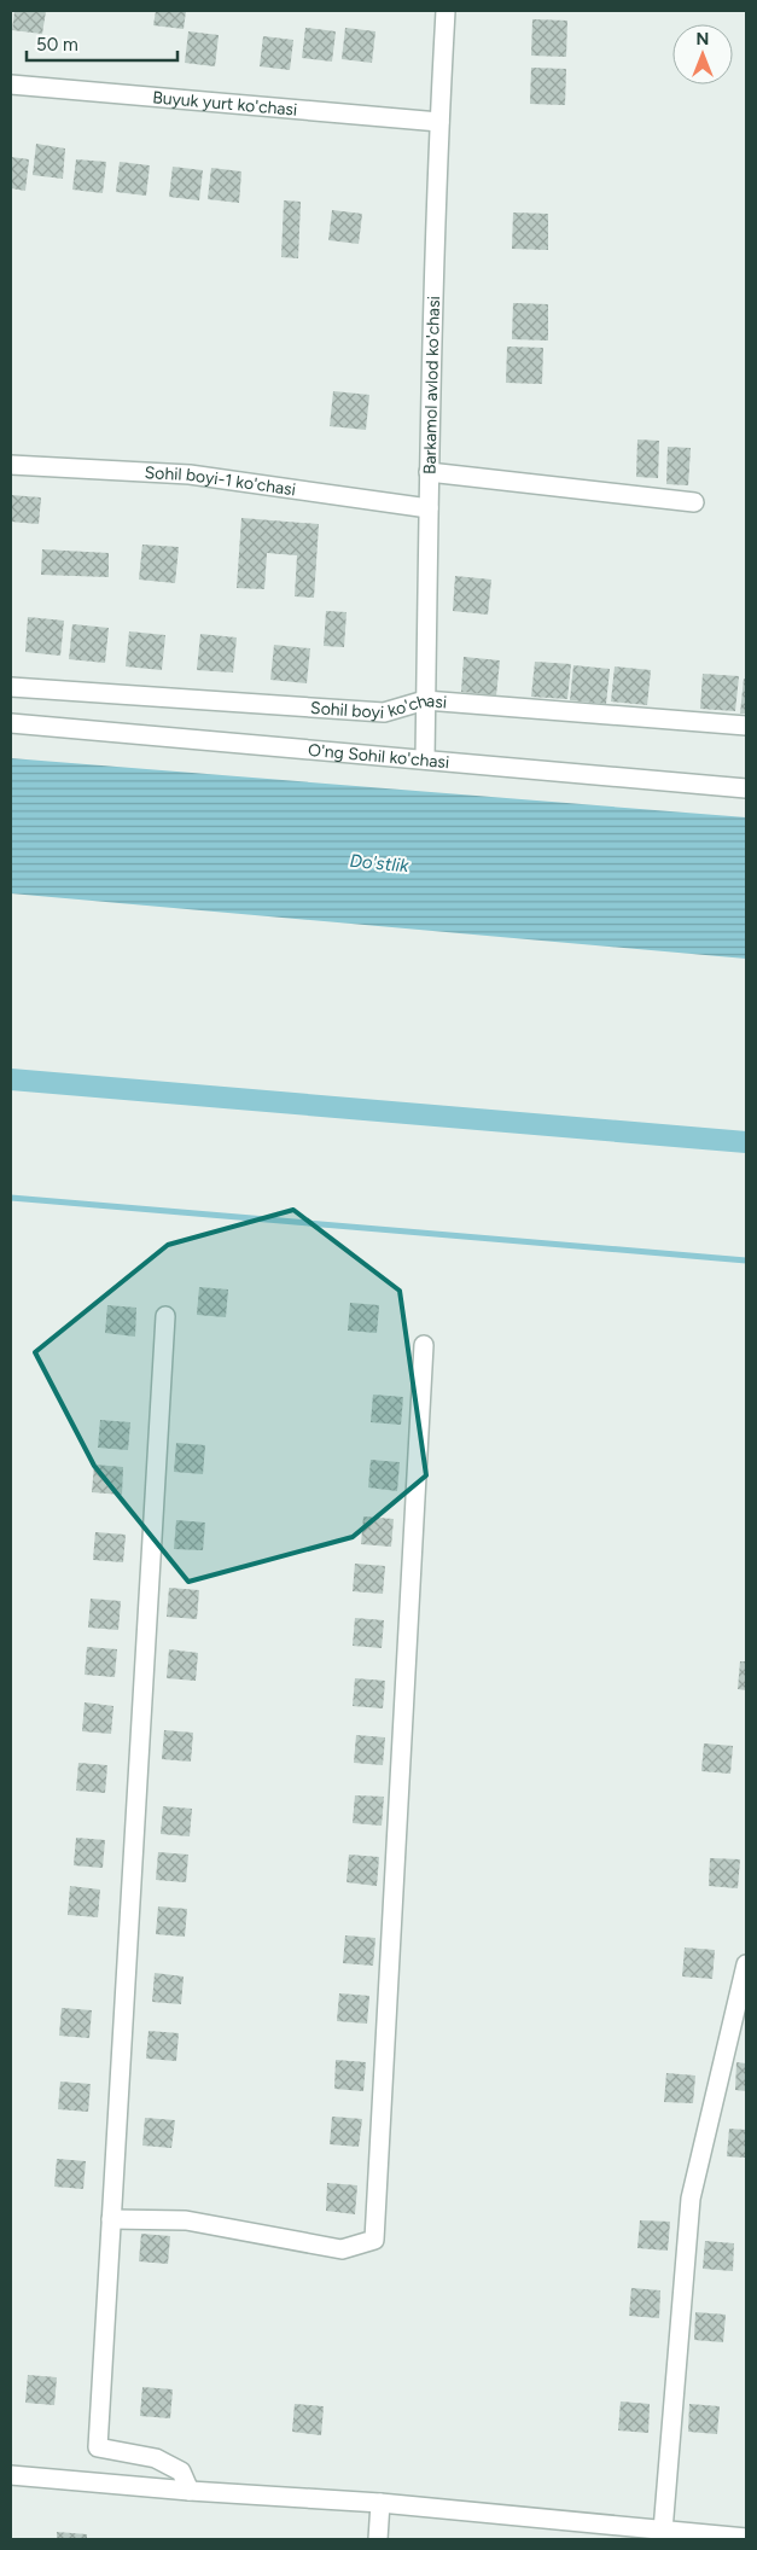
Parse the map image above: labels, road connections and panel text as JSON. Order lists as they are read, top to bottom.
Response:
{
  "streets": {
    "street": [
      "Buyuk yurt ko'chasi",
      "Barkamol avlod ko'chasi",
      "Sohil boyi-1 ko'chasi",
      "Sohil boyi ko'chasi",
      "O'ng Sohil ko'chasi"
    ]
  },
  "crossings": [
    ["Buyuk yurt ko'chasi", "Barkamol avlod ko'chasi"],
    ["Barkamol avlod ko'chasi", "Sohil boyi-1 ko'chasi"],
    ["Barkamol avlod ko'chasi", "Sohil boyi ko'chasi"],
    ["Barkamol avlod ko'chasi", "O'ng Sohil ko'chasi"]
  ],
  "water": ["Do'stlik"],
  "scale_bar": "50 m",
  "north": "top"
}
